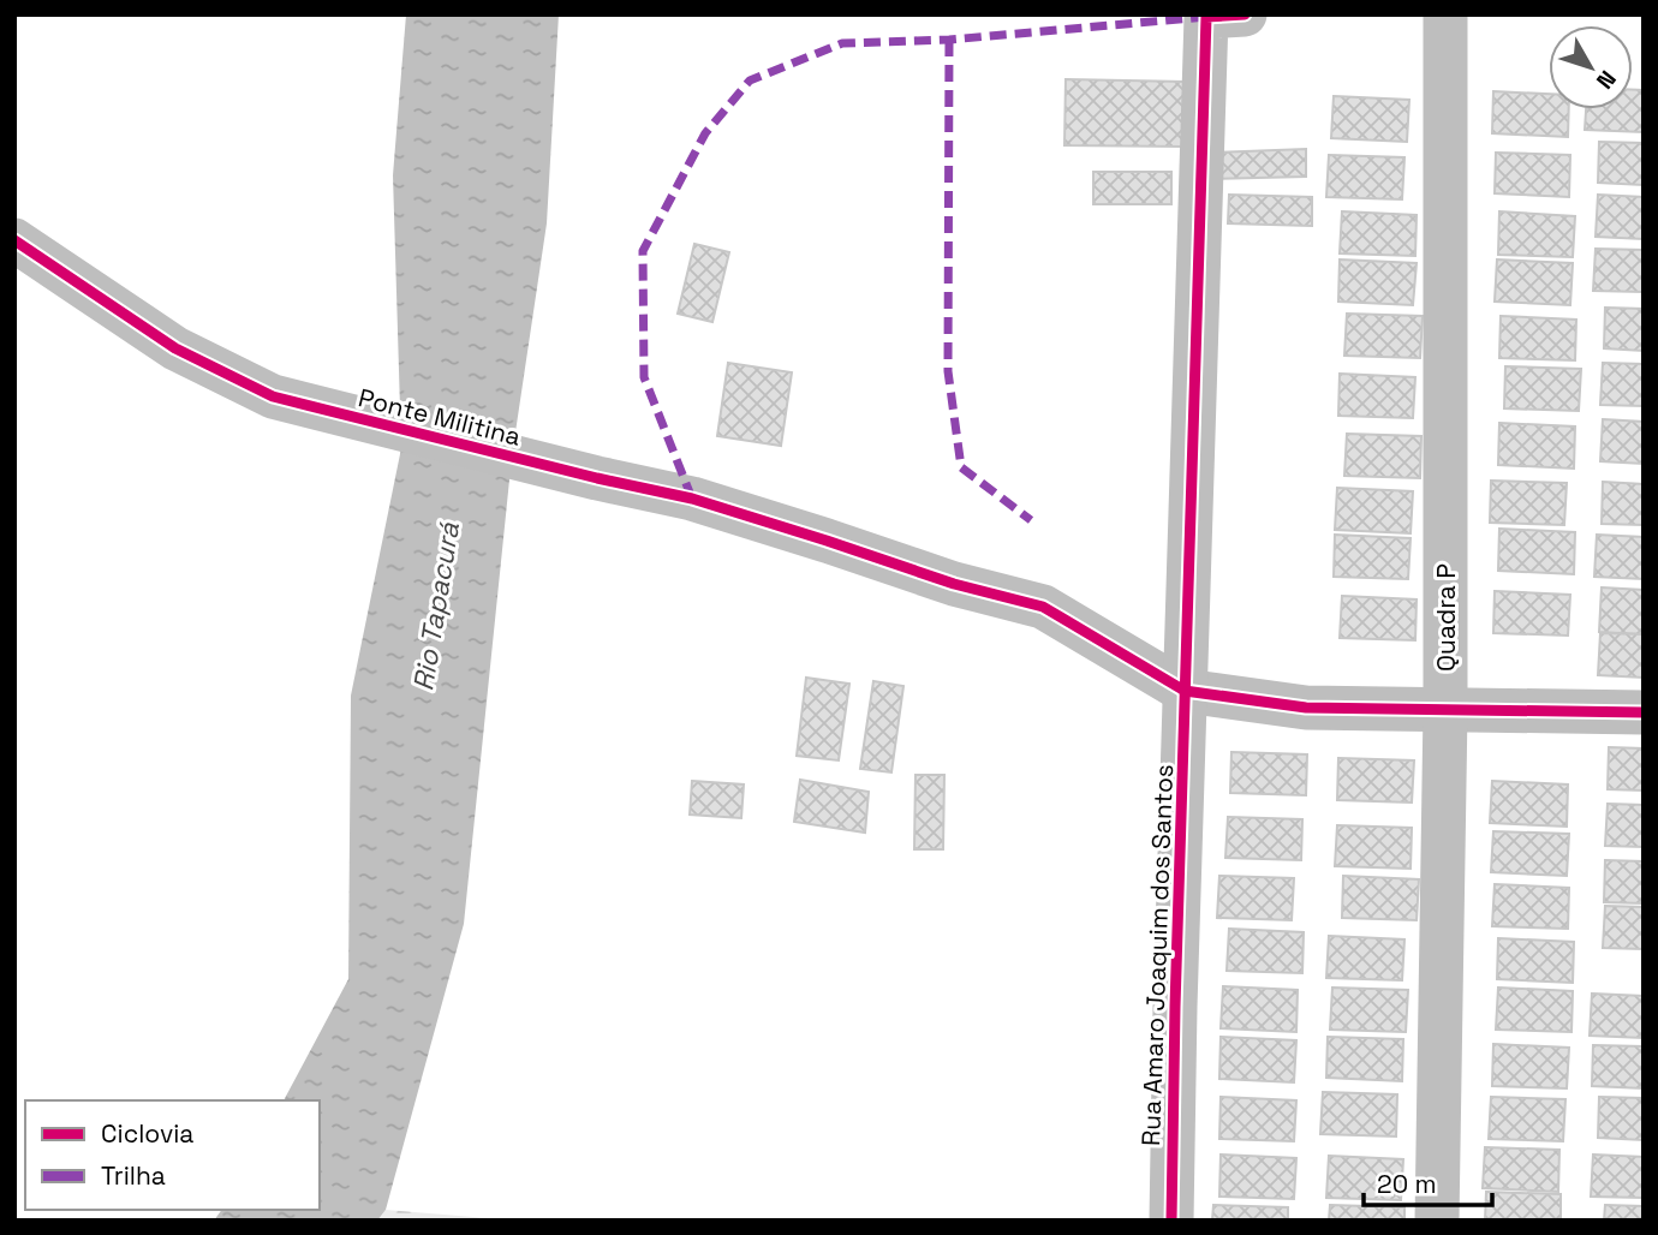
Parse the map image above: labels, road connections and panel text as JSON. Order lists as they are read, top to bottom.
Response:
{
  "streets": {
    "street": ["Ponte Militina", "Quadra P", "Rua Amaro Joaquim dos Santos"]
  },
  "crossings": [
    ["Ponte Militina", "Rua Amaro Joaquim dos Santos"]
  ],
  "water": ["Rio Tapacurá"],
  "legend": ["Ciclovia", "Trilha"],
  "scale_bar": "20 m",
  "north": "bottom right"
}
